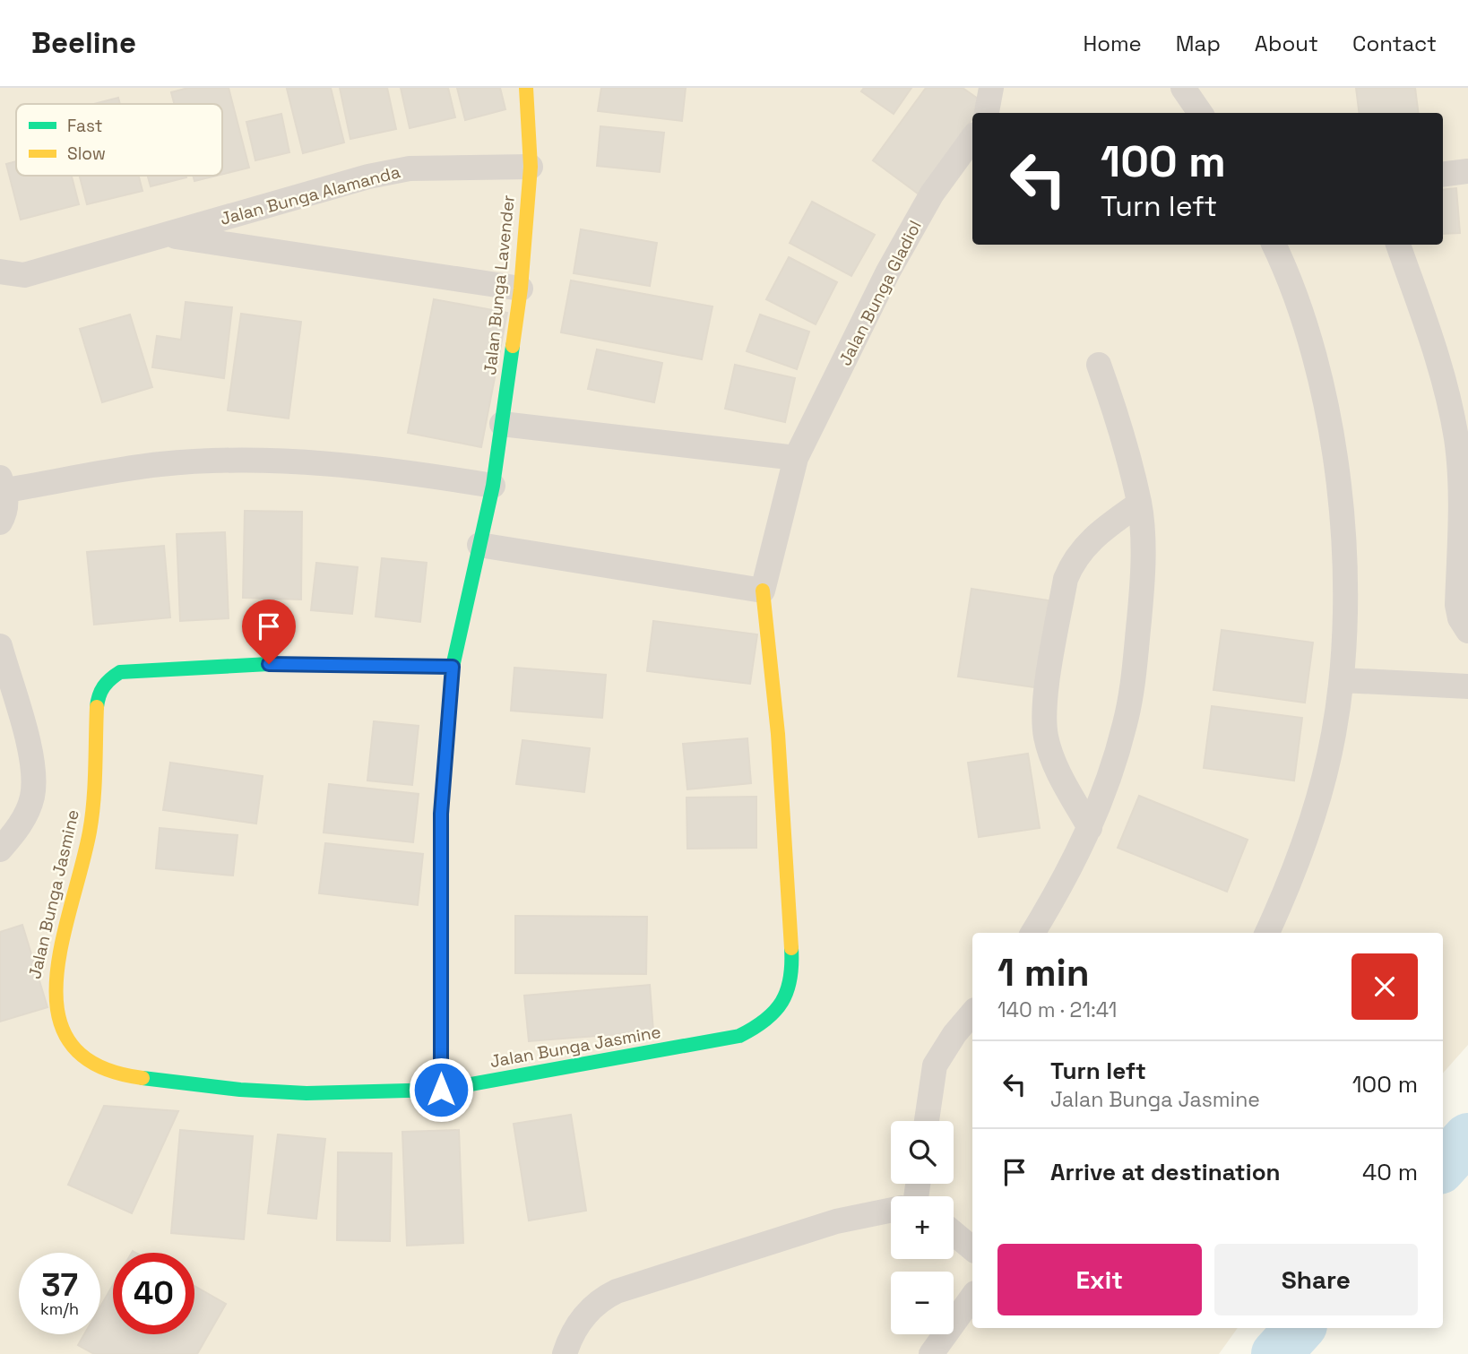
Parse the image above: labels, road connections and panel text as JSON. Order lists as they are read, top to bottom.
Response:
{
  "streets": {
    "street": [
      "Jalan Bunga Alamanda",
      "Jalan Bunga Lavender",
      "Jalan Bunga Gladiol",
      "Jalan Bunga Jasmine"
    ]
  },
  "crossings": [
    ["Jalan Bunga Alamanda", "Jalan Bunga Lavender"],
    ["Jalan Bunga Lavender", "Jalan Bunga Jasmine"],
    ["Jalan Bunga Gladiol", "Jalan Bunga Jasmine"]
  ],
  "legend": ["Fast", "Slow"],
  "page": {
    "header": "Beeline",
    "nav": [
      "Home",
      "Map",
      "About",
      "Contact"
    ],
    "turn": ["100 m", "Turn left"],
    "heading": ["1 min", "140 m · 21:41"],
    "list": [
      {
        "name": "Turn left",
        "note": "Jalan Bunga Jasmine",
        "value": "100 m"
      },
      {
        "name": "Arrive at destination",
        "value": "40 m"
      }
    ],
    "map_buttons": ["+", "−"],
    "buttons": ["Exit", "Share"],
    "speed": "37 km/h",
    "limit": "40"
  }
}
